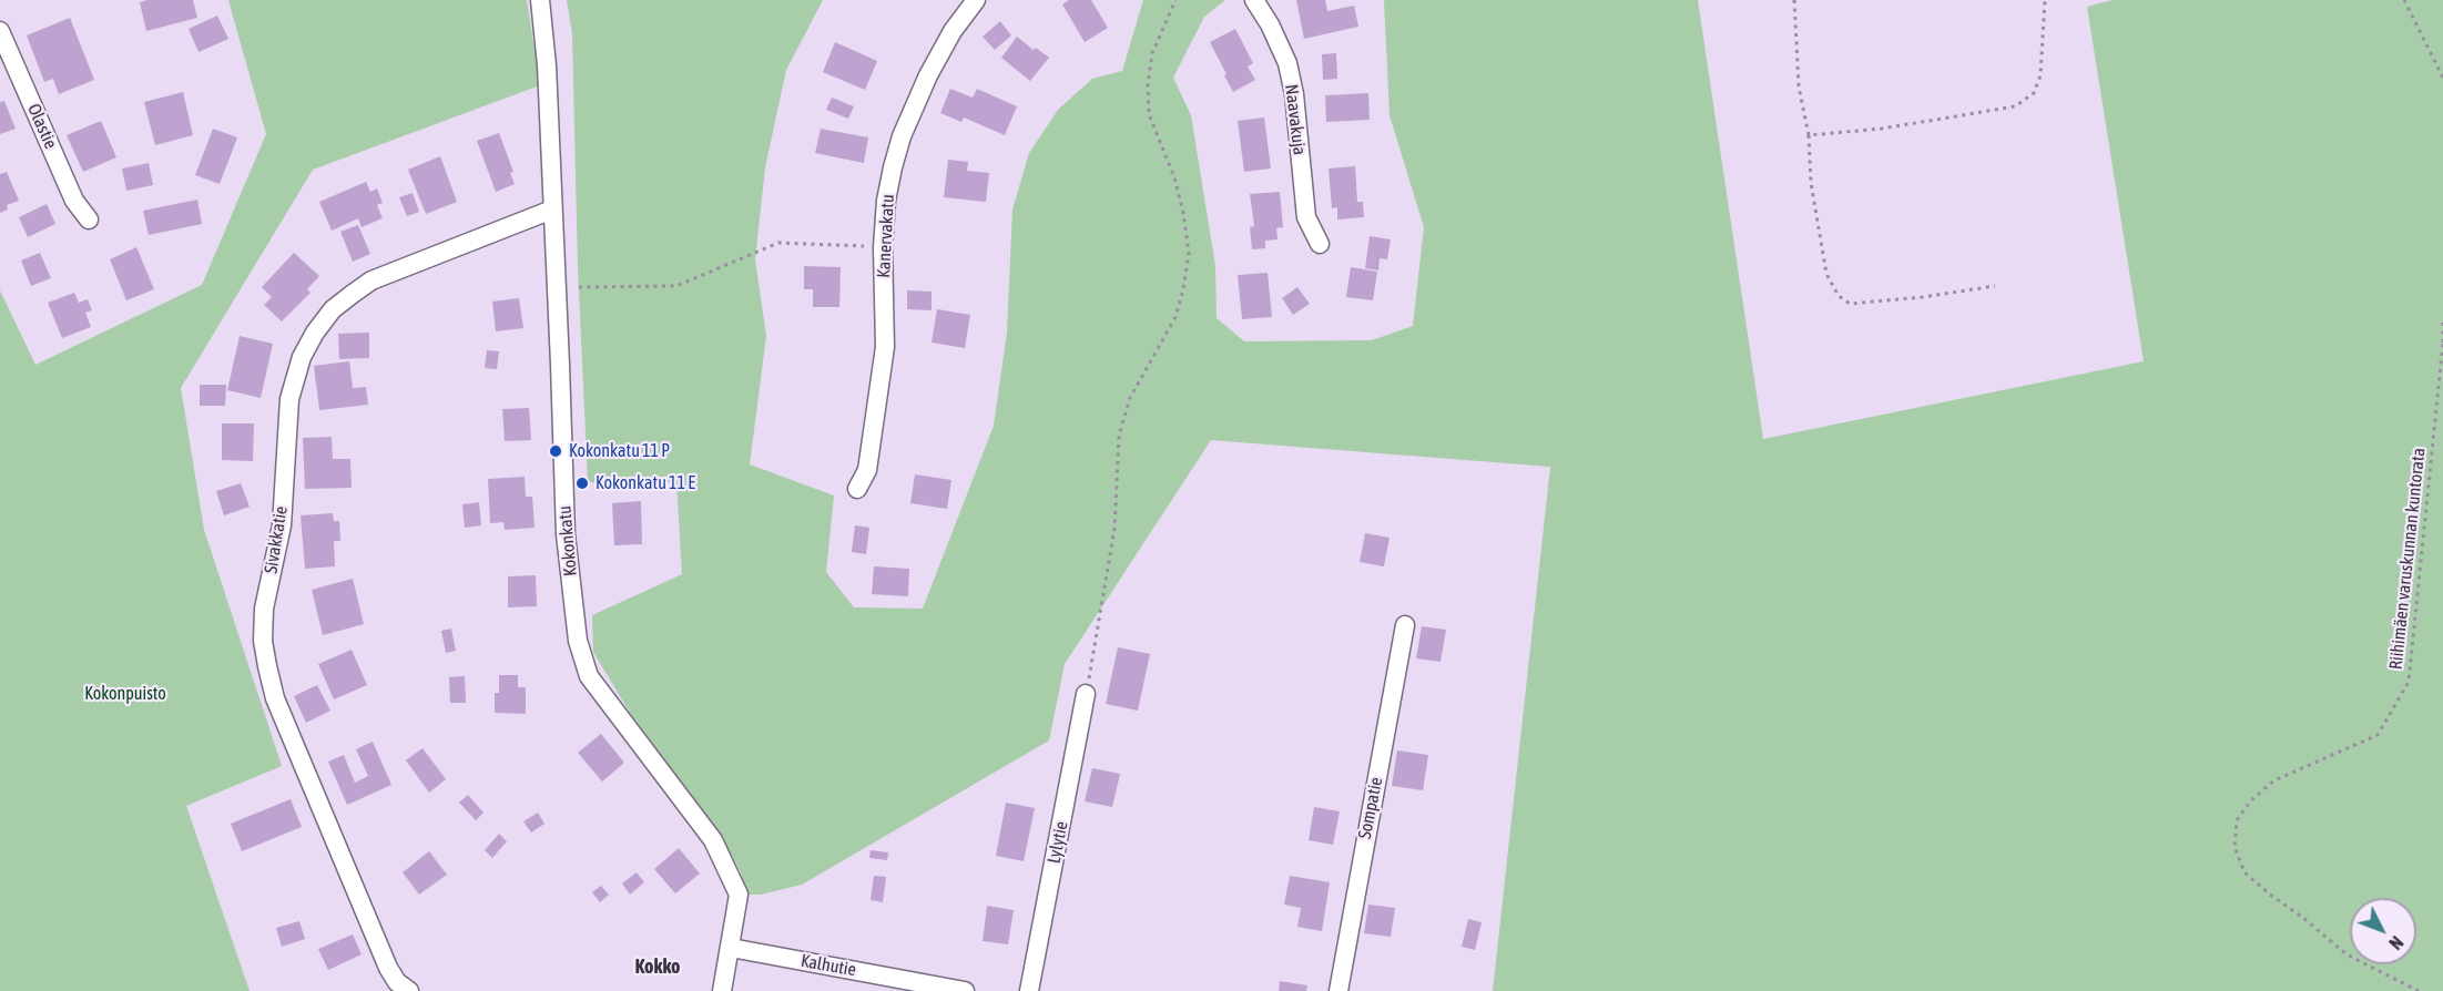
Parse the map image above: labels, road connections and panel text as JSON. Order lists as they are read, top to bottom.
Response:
{
  "streets": {
    "street": [
      "Naavakuja",
      "Olastie",
      "Kanervakatu",
      "Sivakkatie",
      "Kokonkatu",
      "Sompatie",
      "Lylytie",
      "Kalhutie"
    ],
    "path": ["Riihimäen varuskunnan kuntorata"]
  },
  "crossings": [
    ["Sivakkatie", "Kokonkatu"],
    ["Kokonkatu", "Kalhutie"]
  ],
  "districts": ["Kokko"],
  "parks": ["Kokonpuisto"],
  "places": ["Kokonkatu 11 P", "Kokonkatu 11 E"],
  "north": "bottom right"
}
